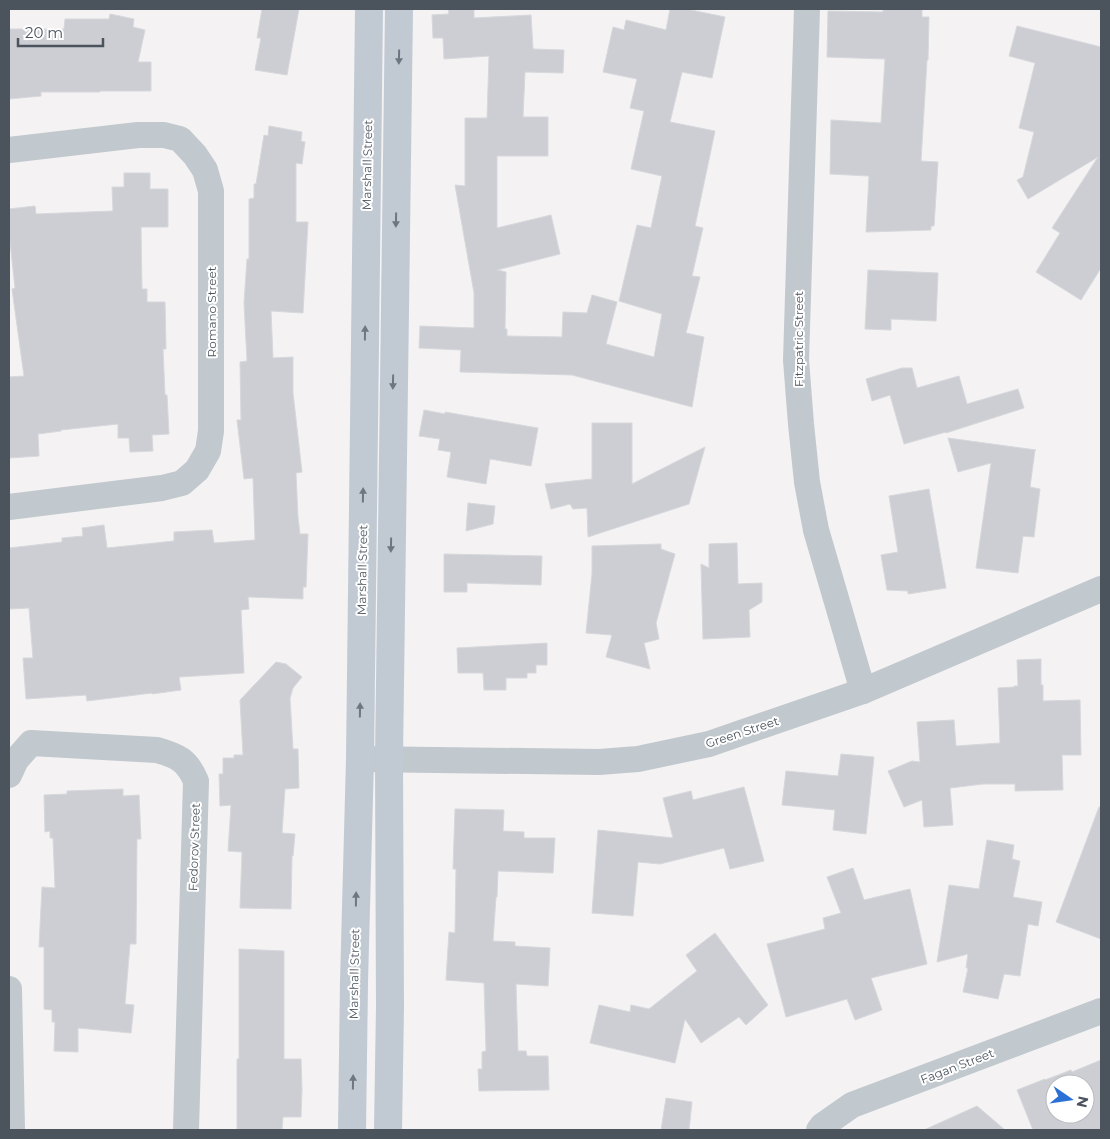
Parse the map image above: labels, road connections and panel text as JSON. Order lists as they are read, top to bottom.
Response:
{
  "streets": {
    "street": [
      "Marshall Street",
      "Romano Street",
      "Fitzpatric Street",
      "Green Street",
      "Fedorov Street",
      "Fagan Street"
    ]
  },
  "crossings": [
    ["Marshall Street", "Green Street"],
    ["Fitzpatric Street", "Green Street"]
  ],
  "scale_bar": "20 m",
  "north": "right"
}
